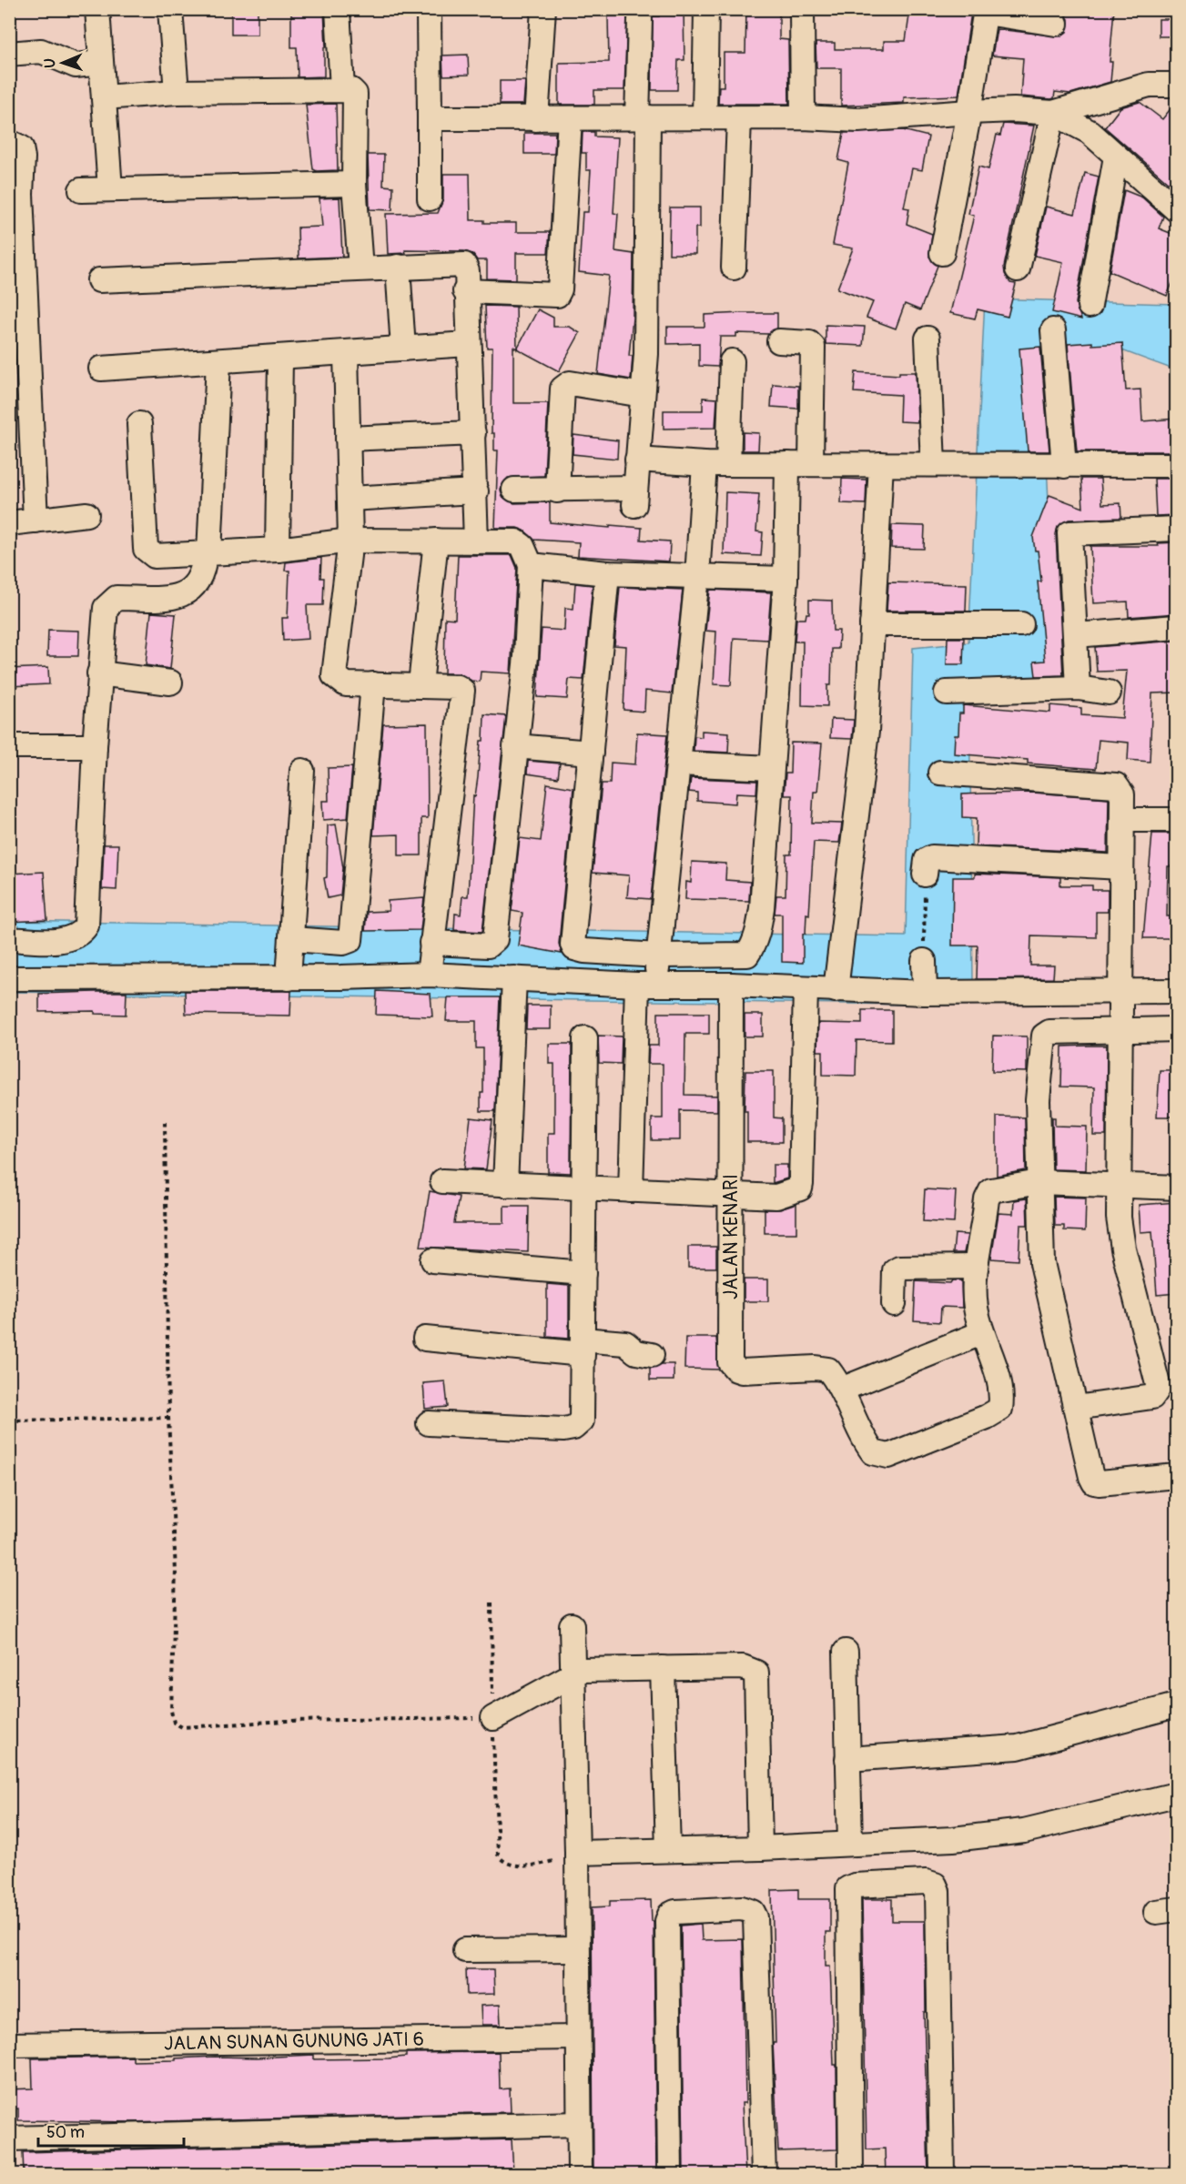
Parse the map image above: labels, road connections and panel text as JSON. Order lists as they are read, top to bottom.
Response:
{
  "streets": {
    "street": ["JALAN KENARI", "JALAN SUNAN GUNUNG JATI 6"]
  },
  "scale_bar": "50 m",
  "north": "left"
}
